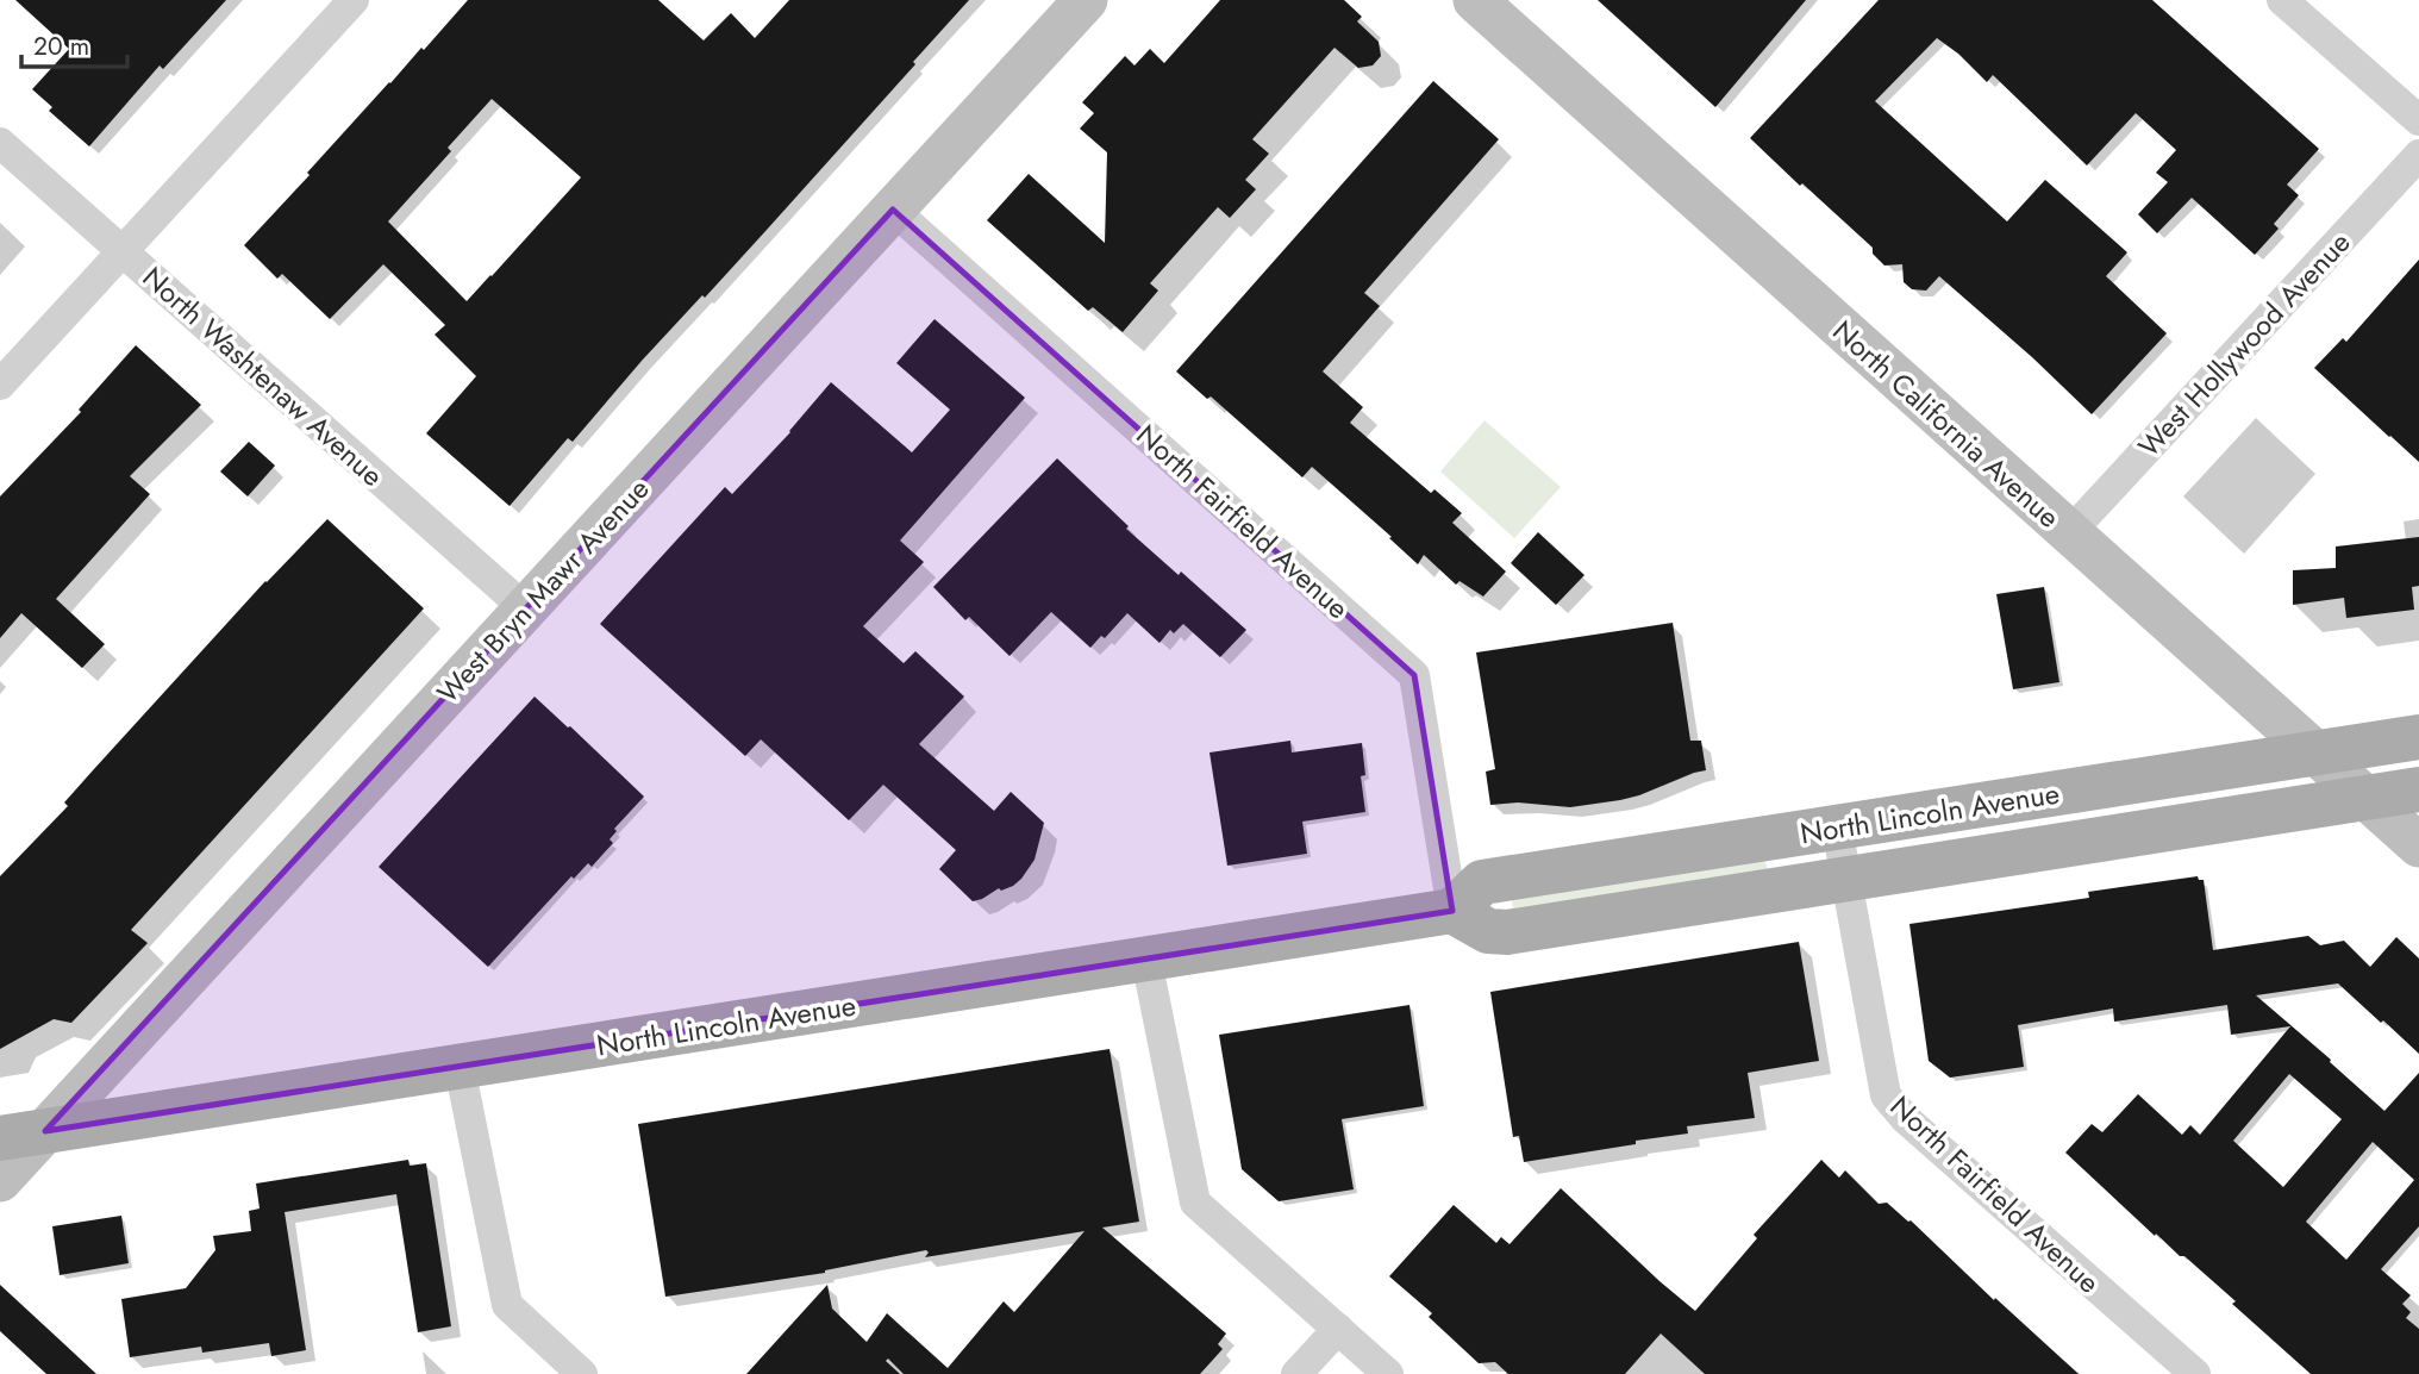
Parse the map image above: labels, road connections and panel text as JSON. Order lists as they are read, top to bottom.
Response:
{
  "streets": {
    "main road": ["North Lincoln Avenue"],
    "street": [
      "West Hollywood Avenue",
      "North Washtenaw Avenue",
      "North California Avenue",
      "North Fairfield Avenue",
      "West Bryn Mawr Avenue"
    ]
  },
  "crossings": [
    ["West Hollywood Avenue", "North California Avenue"],
    ["North Washtenaw Avenue", "West Bryn Mawr Avenue"],
    ["North California Avenue", "North Lincoln Avenue"],
    ["North Fairfield Avenue", "West Bryn Mawr Avenue"],
    ["North Fairfield Avenue", "North Lincoln Avenue"],
    ["West Bryn Mawr Avenue", "North Lincoln Avenue"]
  ],
  "scale_bar": "20 m"
}
